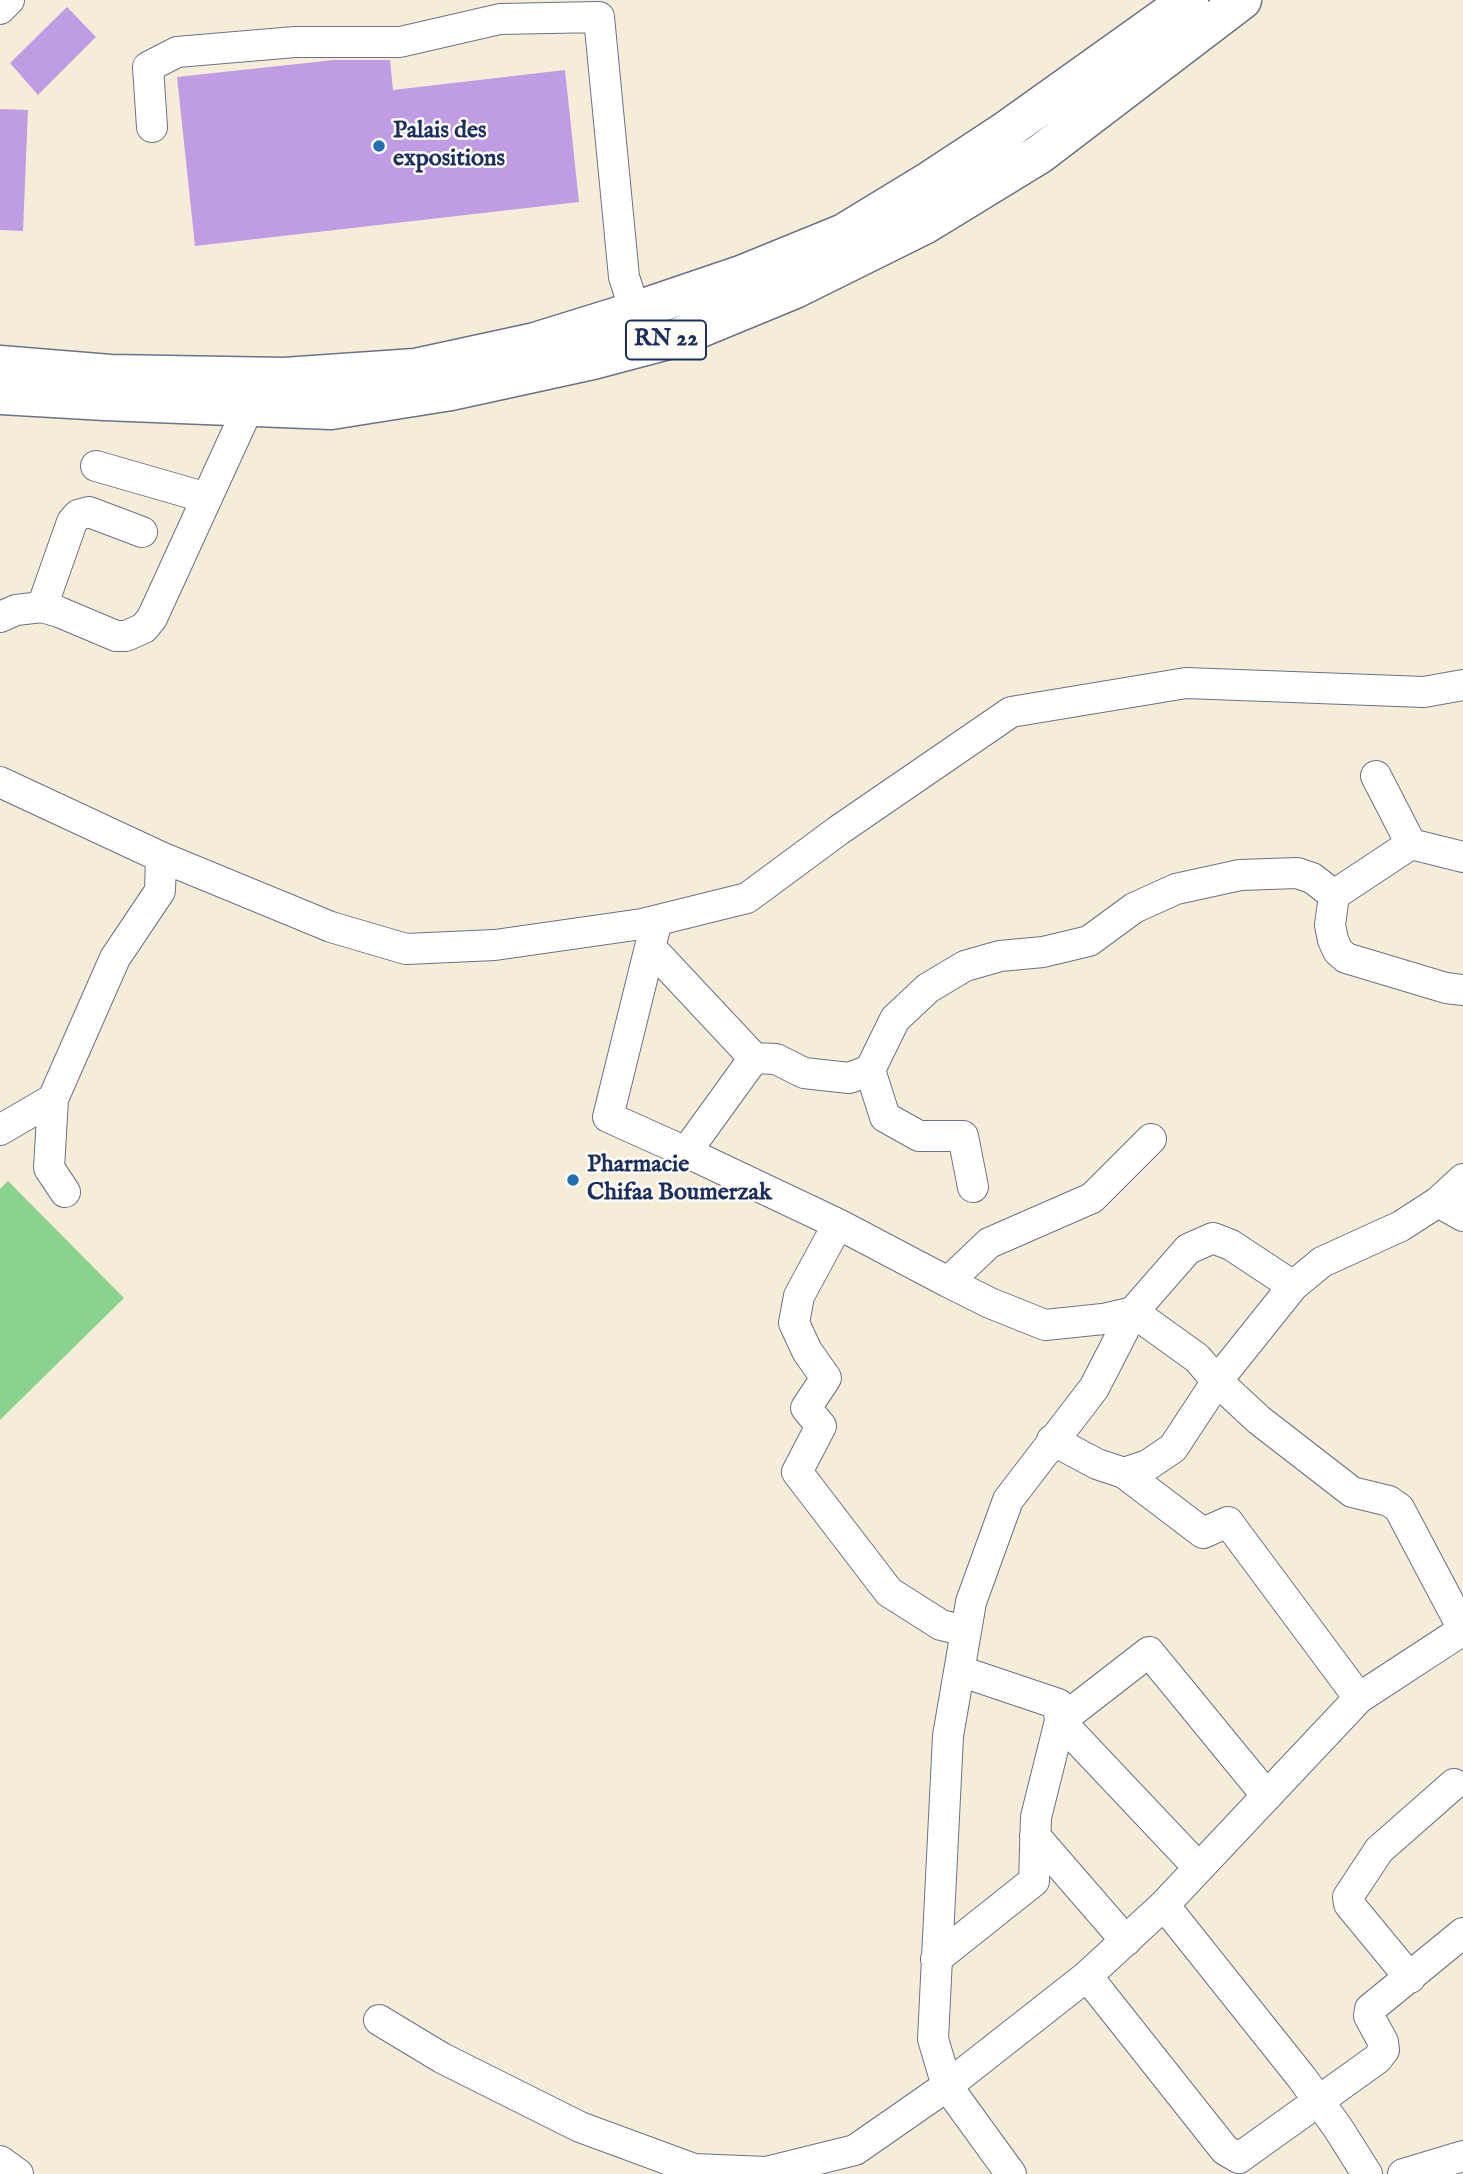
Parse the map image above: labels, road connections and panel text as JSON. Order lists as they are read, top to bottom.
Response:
{
  "streets": {
    "highway": ["RN 22"]
  },
  "places": ["Palais des expositions", "Pharmacie Chifaa Boumerzak"]
}
